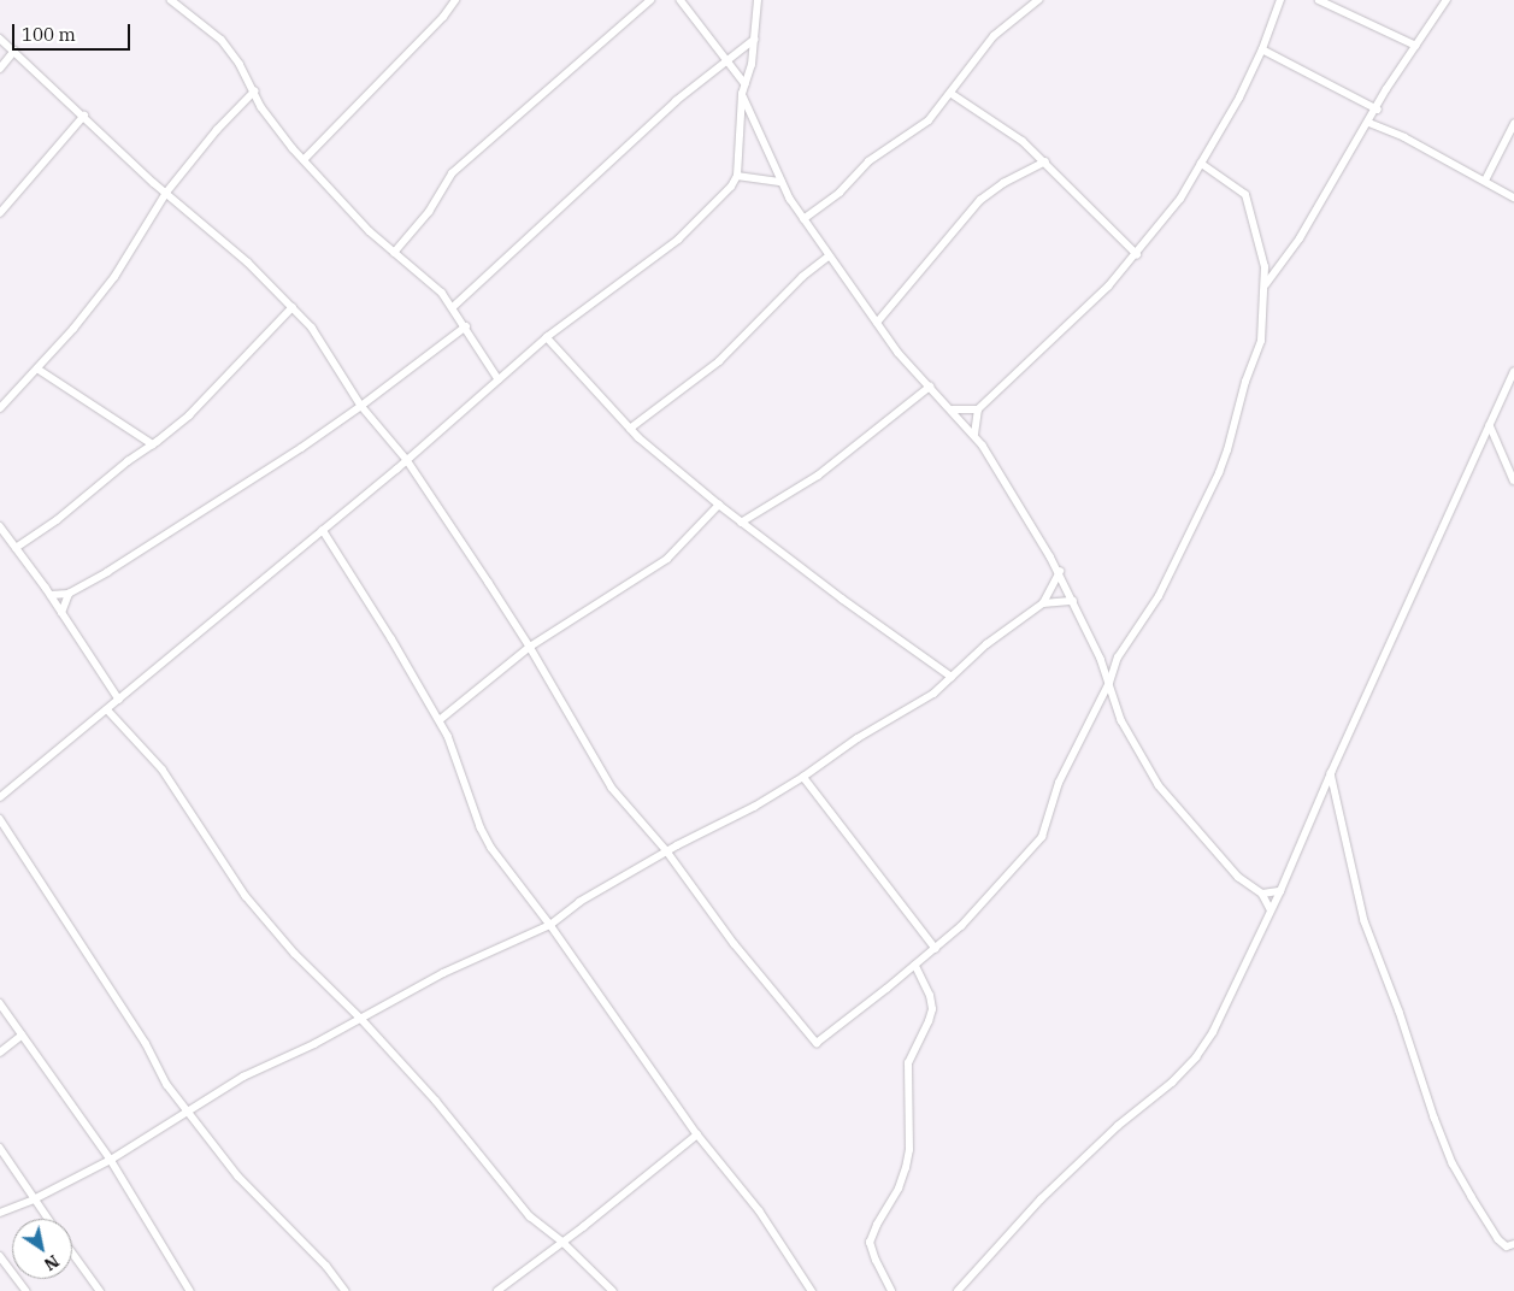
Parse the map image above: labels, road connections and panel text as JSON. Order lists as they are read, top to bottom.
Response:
{
  "scale_bar": "100 m",
  "north": "bottom right"
}
